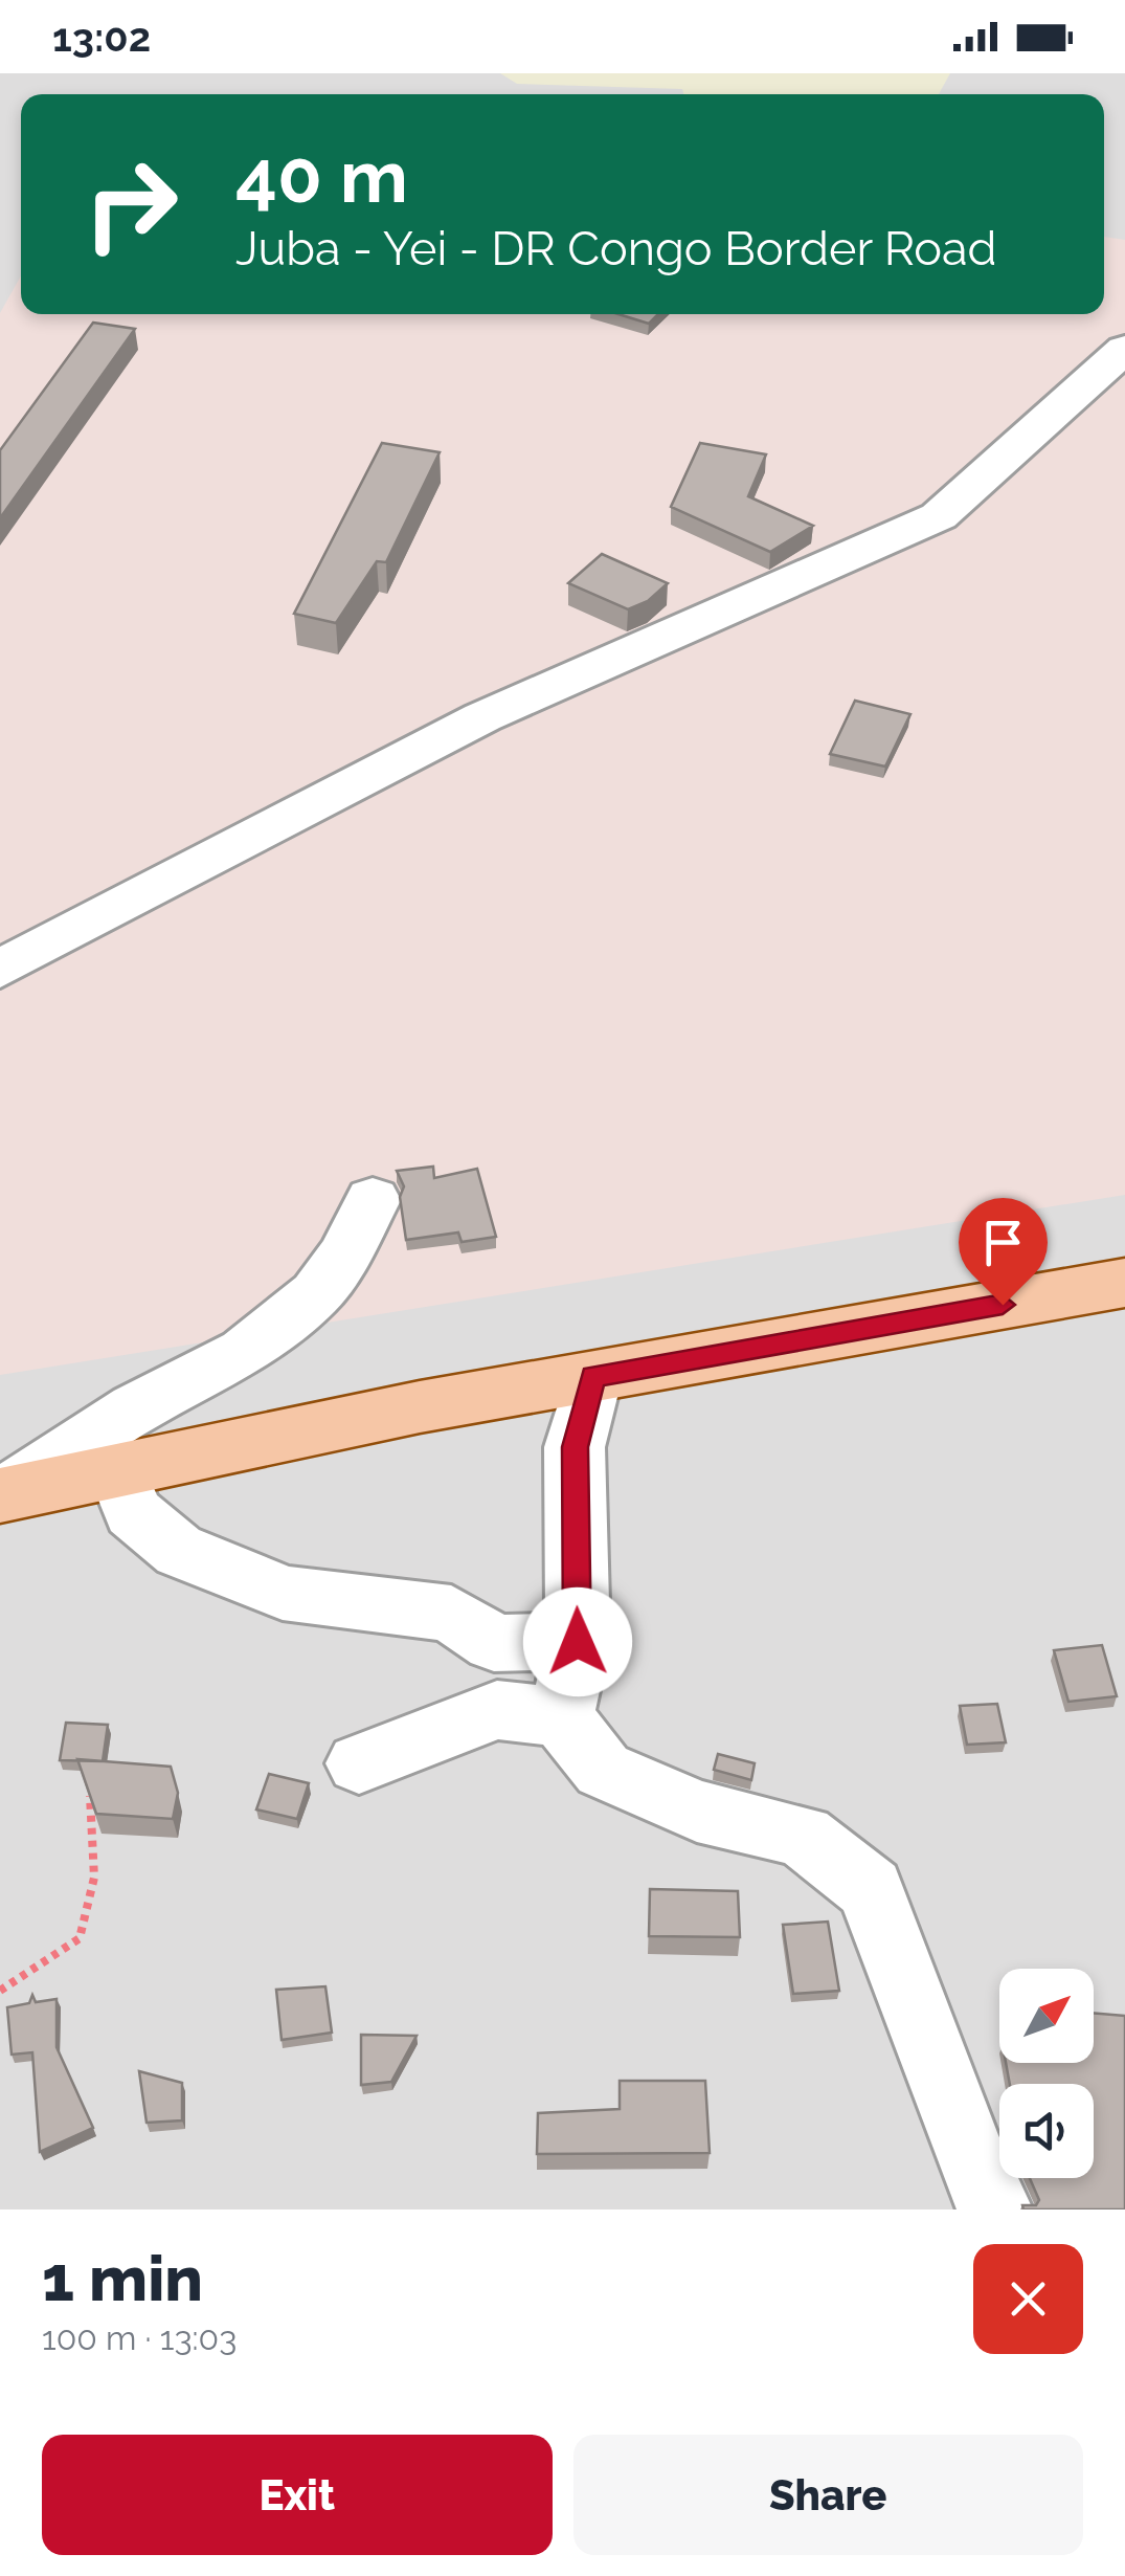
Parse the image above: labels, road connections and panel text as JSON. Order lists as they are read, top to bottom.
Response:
{
  "north": "top right",
  "page": {
    "status": "13:02",
    "turn": ["40 m", "Juba - Yei - DR Congo Border Road"],
    "heading": ["1 min", "100 m · 13:03"],
    "buttons": ["Exit", "Share"]
  }
}
